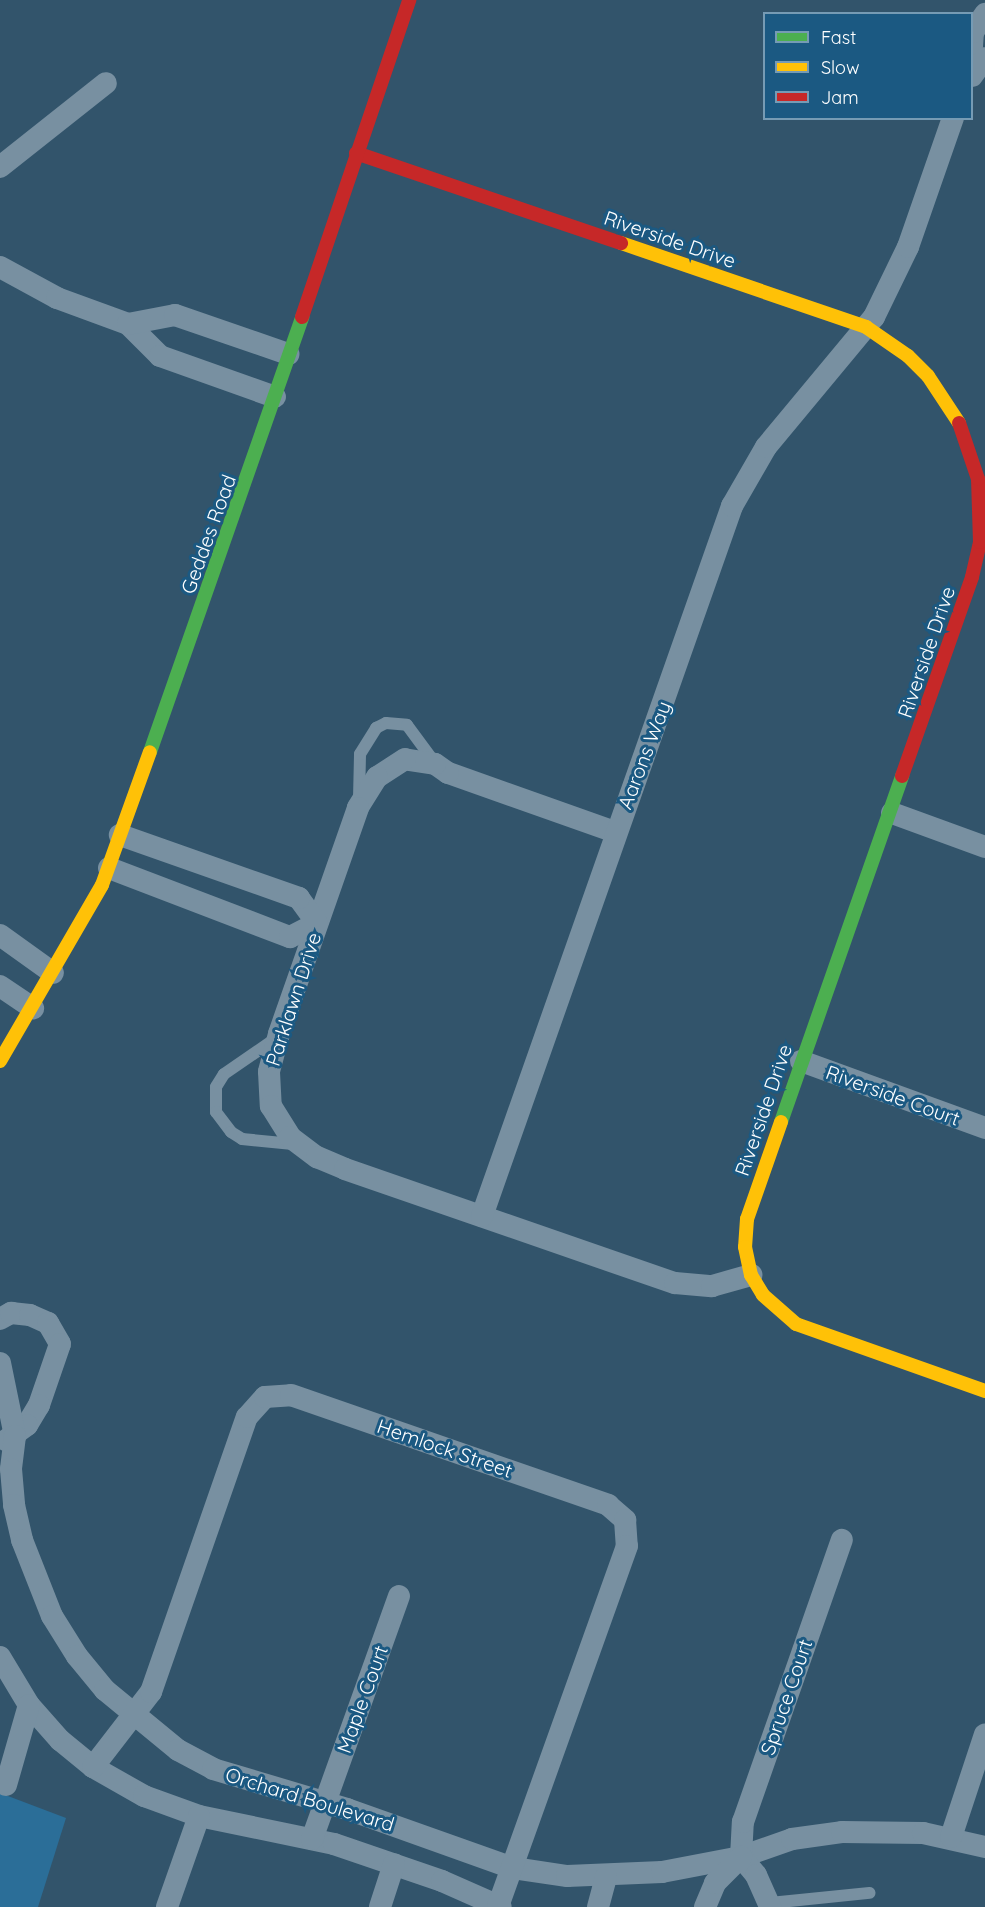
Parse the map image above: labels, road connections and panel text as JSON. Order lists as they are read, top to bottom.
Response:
{
  "streets": {
    "street": [
      "Riverside Drive",
      "Geddes Road",
      "Aarons Way",
      "Parklawn Drive",
      "Riverside Court",
      "Hemlock Street",
      "Spruce Court",
      "Maple Court",
      "Orchard Boulevard"
    ]
  },
  "crossings": [
    ["Riverside Drive", "Geddes Road"],
    ["Riverside Drive", "Aarons Way"],
    ["Riverside Drive", "Parklawn Drive"],
    ["Riverside Drive", "Riverside Court"],
    ["Aarons Way", "Parklawn Drive"],
    ["Hemlock Street", "Orchard Boulevard"],
    ["Spruce Court", "Orchard Boulevard"],
    ["Maple Court", "Orchard Boulevard"]
  ],
  "legend": ["Fast", "Slow", "Jam"]
}
